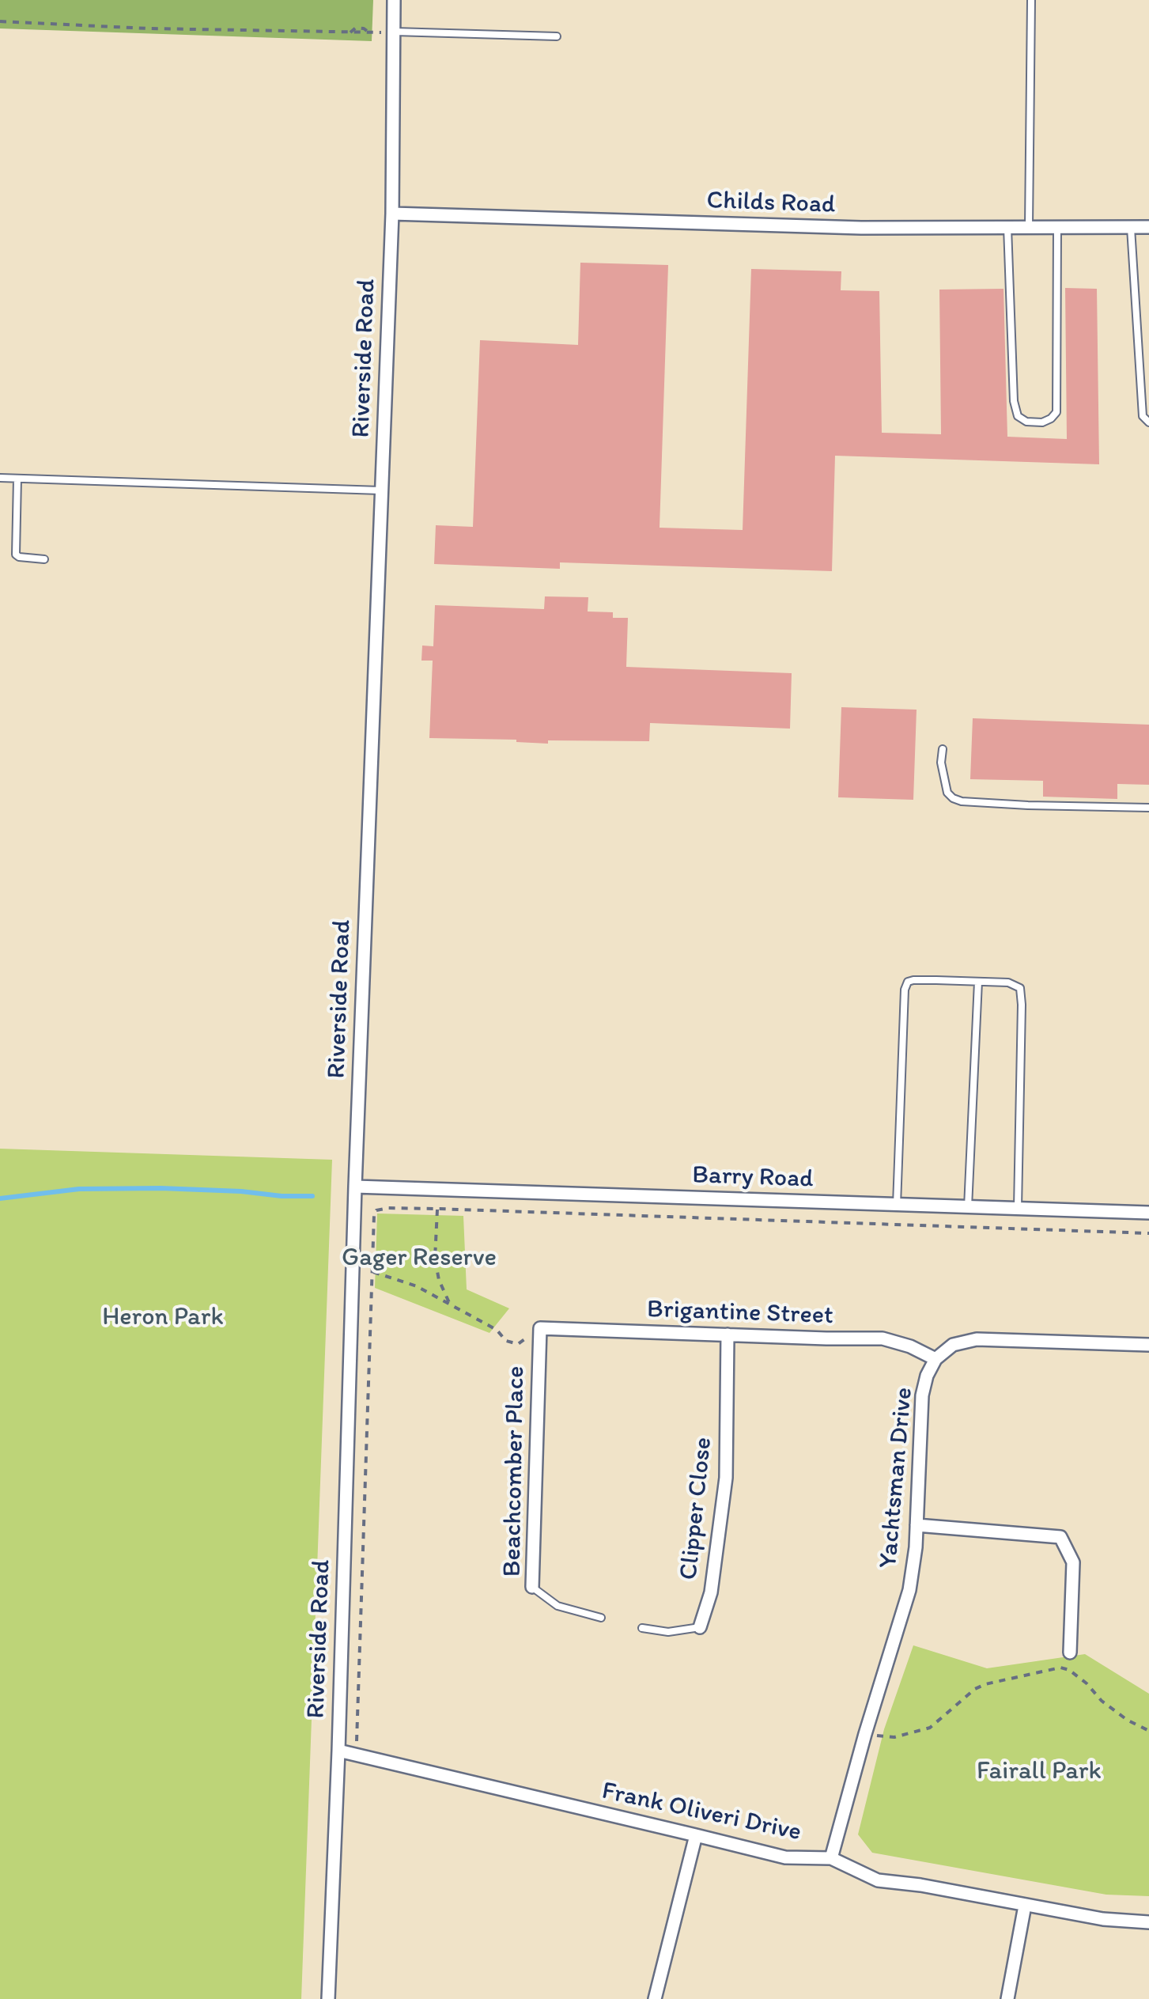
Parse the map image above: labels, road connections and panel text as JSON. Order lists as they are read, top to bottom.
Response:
{
  "streets": {
    "street": [
      "Childs Road",
      "Riverside Road",
      "Barry Road",
      "Brigantine Street",
      "Beachcomber Place",
      "Yachtsman Drive",
      "Clipper Close",
      "Frank Oliveri Drive"
    ]
  },
  "crossings": [
    ["Childs Road", "Riverside Road"],
    ["Riverside Road", "Barry Road"],
    ["Riverside Road", "Frank Oliveri Drive"],
    ["Brigantine Street", "Beachcomber Place"],
    ["Brigantine Street", "Yachtsman Drive"],
    ["Brigantine Street", "Clipper Close"],
    ["Yachtsman Drive", "Frank Oliveri Drive"]
  ],
  "parks": ["Gager Reserve", "Heron Park", "Fairall Park"]
}
